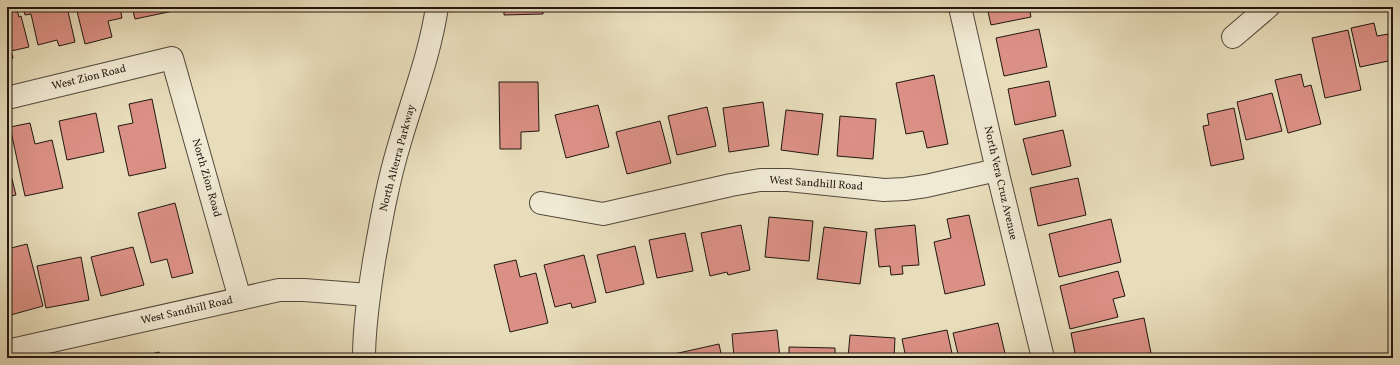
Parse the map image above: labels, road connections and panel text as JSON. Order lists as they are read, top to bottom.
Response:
{
  "streets": {
    "street": [
      "West Zion Road",
      "North Alterra Parkway",
      "North Zion Road",
      "North Vera Cruz Avenue",
      "West Sandhill Road"
    ]
  },
  "crossings": [
    ["West Zion Road", "North Zion Road"],
    ["North Alterra Parkway", "West Sandhill Road"],
    ["North Zion Road", "West Sandhill Road"],
    ["North Vera Cruz Avenue", "West Sandhill Road"]
  ]
}
